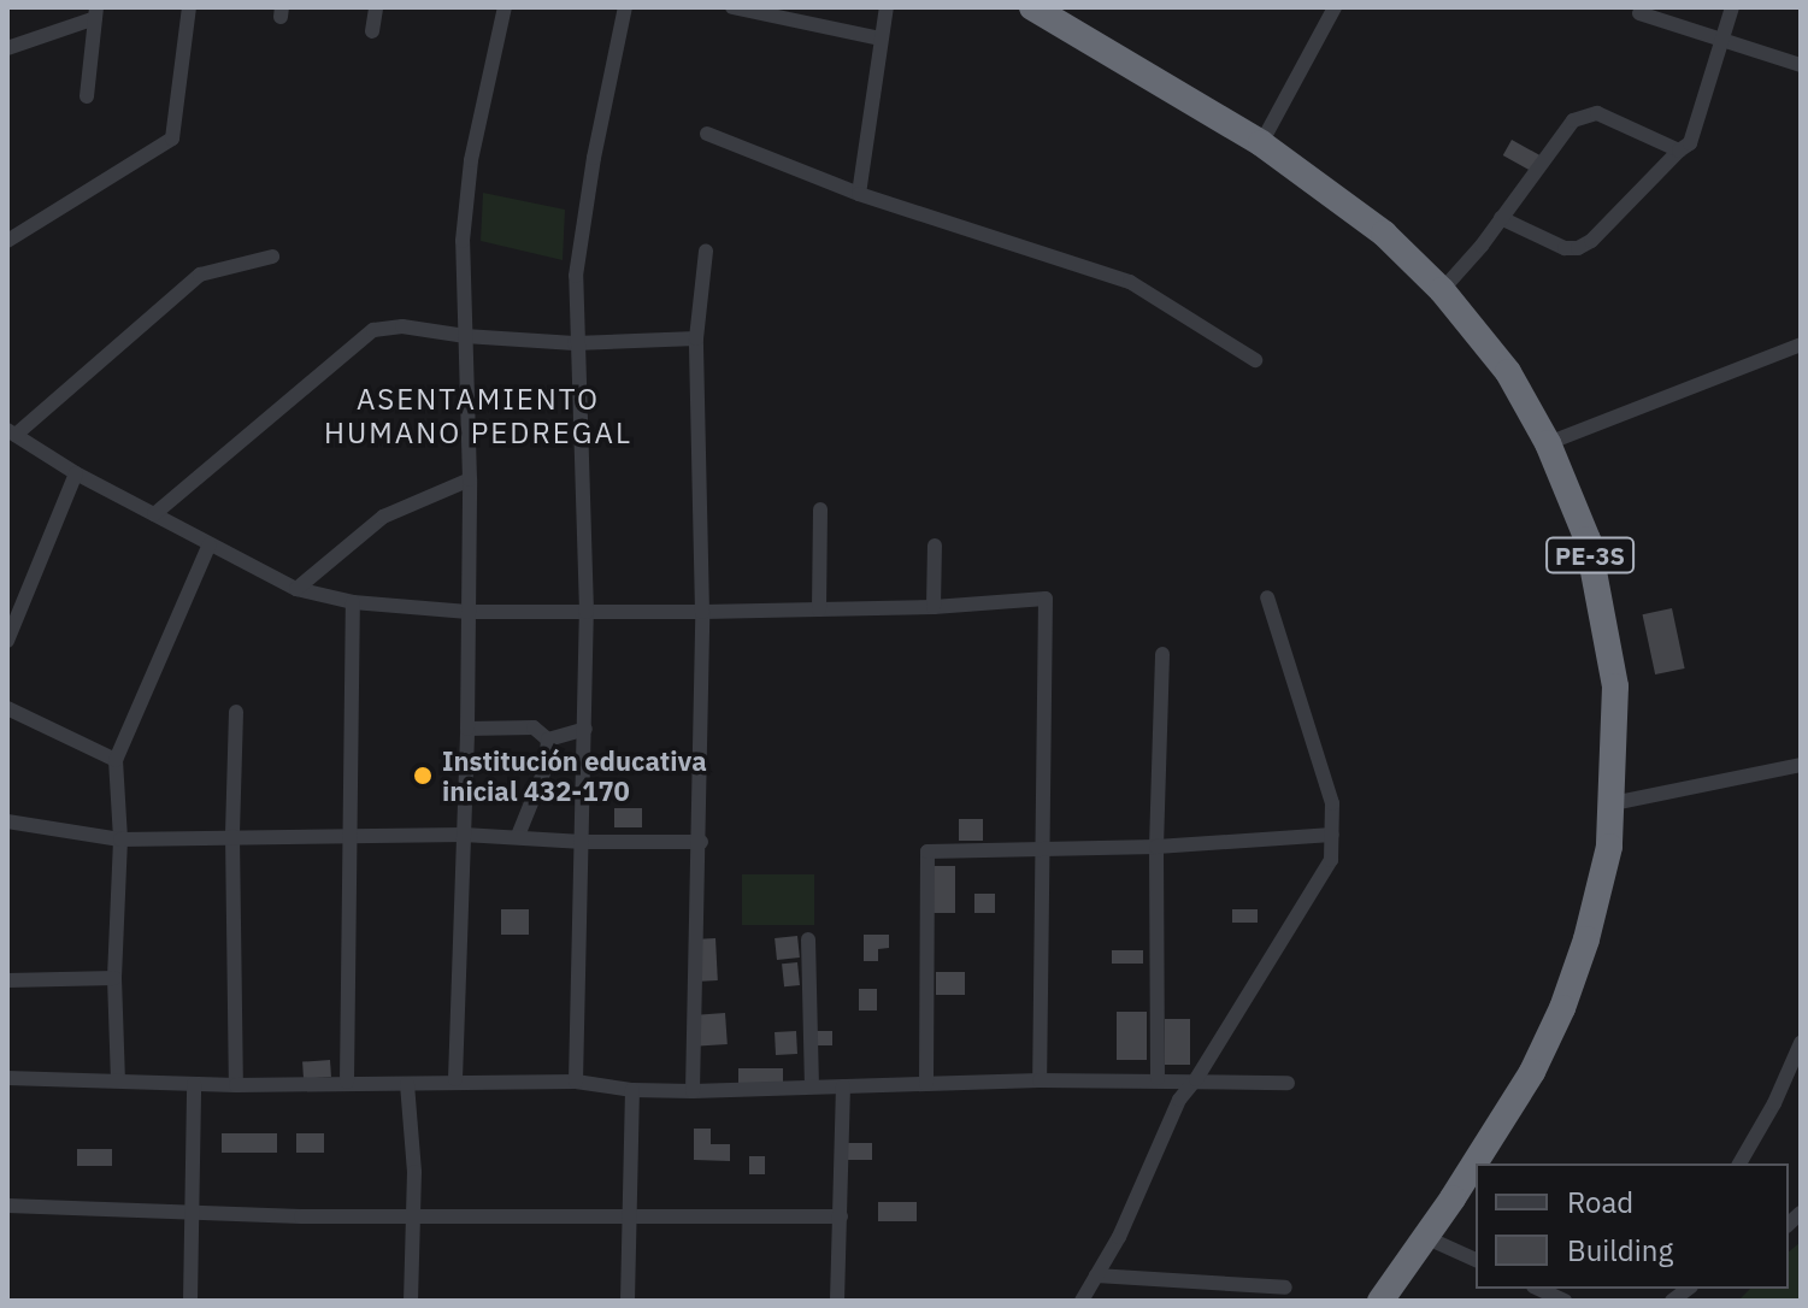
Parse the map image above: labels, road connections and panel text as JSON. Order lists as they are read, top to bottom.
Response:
{
  "streets": {
    "highway": ["PE-3S"]
  },
  "districts": ["ASENTAMIENTO HUMANO PEDREGAL"],
  "places": ["Institución educativa inicial 432-170"],
  "legend": ["Road", "Building"]
}
